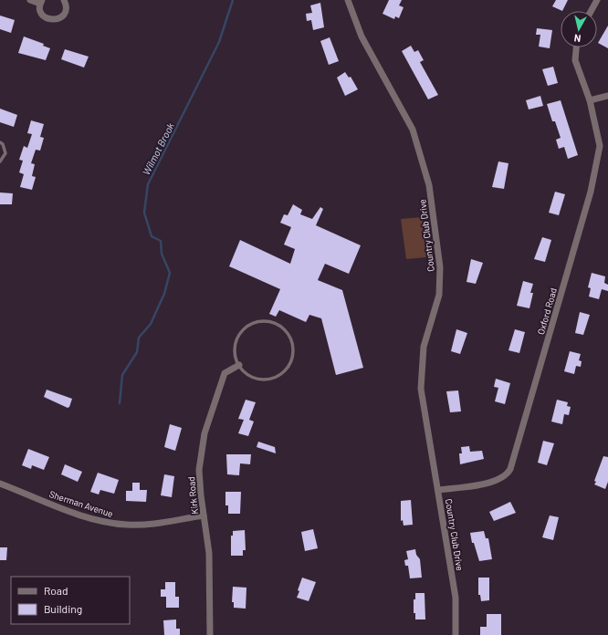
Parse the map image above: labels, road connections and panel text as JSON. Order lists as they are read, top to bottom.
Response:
{
  "streets": {
    "street": [
      "Country Club Drive",
      "Oxford Road",
      "Kirk Road",
      "Sherman Avenue"
    ]
  },
  "crossings": [
    ["Country Club Drive", "Oxford Road"],
    ["Kirk Road", "Sherman Avenue"]
  ],
  "water": ["Wilmot Brook"],
  "legend": ["Road", "Building"],
  "north": "bottom"
}
